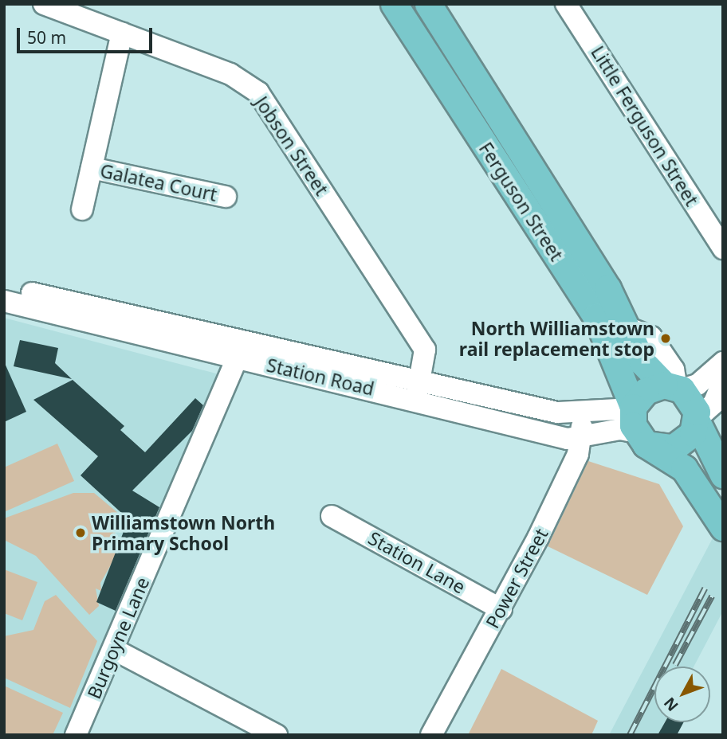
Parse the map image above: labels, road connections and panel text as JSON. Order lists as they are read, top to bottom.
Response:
{
  "streets": {
    "main road": ["Ferguson Street"],
    "street": [
      "Little Ferguson Street",
      "Jobson Street",
      "Galatea Court",
      "Station Road",
      "Station Lane",
      "Power Street",
      "Burgoyne Lane"
    ]
  },
  "crossings": [
    ["Jobson Street", "Galatea Court"],
    ["Jobson Street", "Station Road"],
    ["Ferguson Street", "Station Road"],
    ["Station Road", "Power Street"],
    ["Station Road", "Burgoyne Lane"],
    ["Station Lane", "Power Street"]
  ],
  "places": ["North Williamstown rail replacement stop", "Williamstown North Primary School"],
  "scale_bar": "50 m",
  "north": "bottom left"
}
